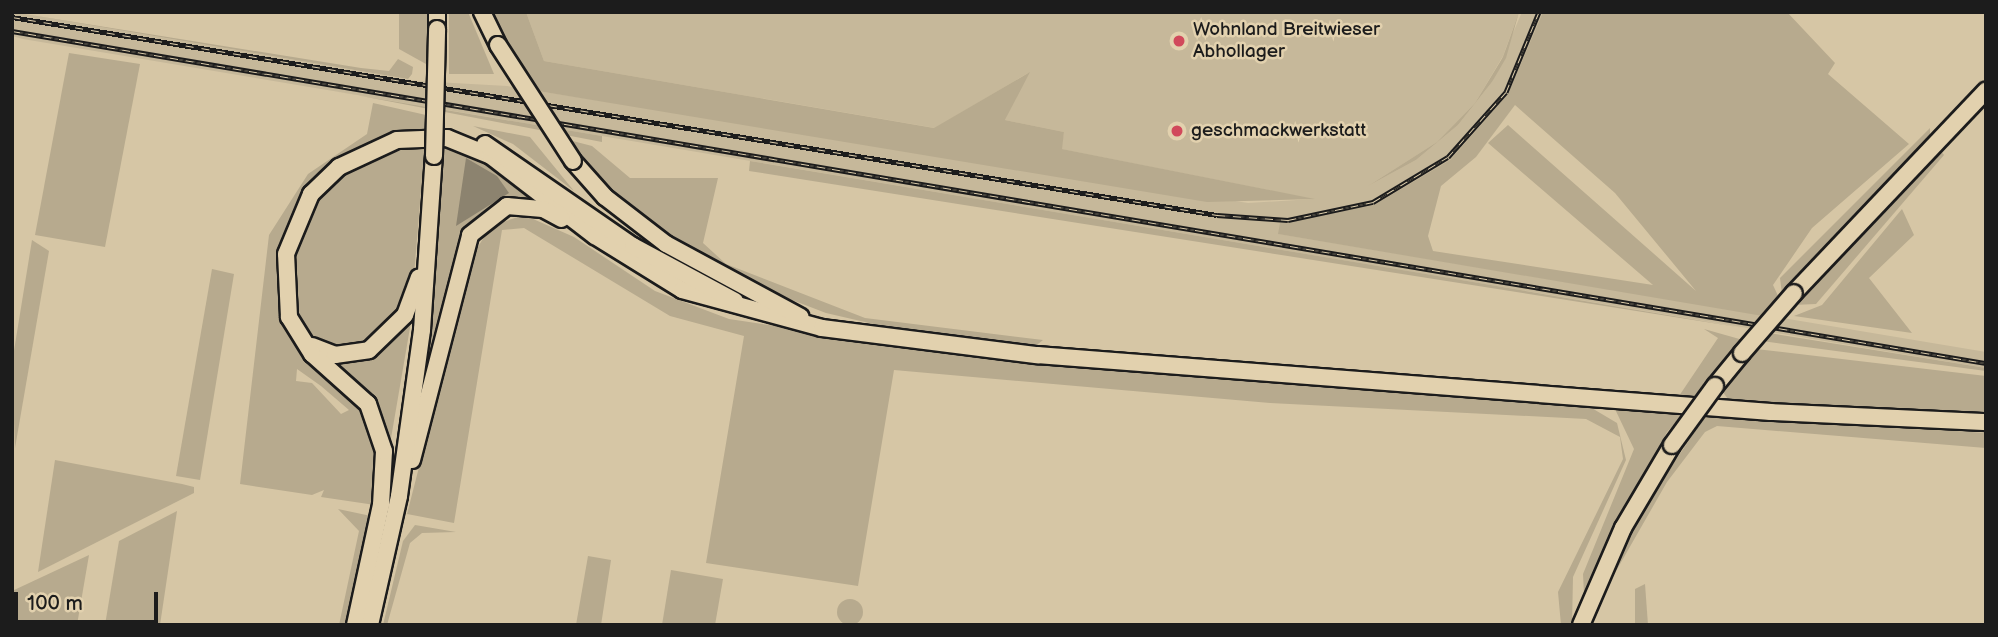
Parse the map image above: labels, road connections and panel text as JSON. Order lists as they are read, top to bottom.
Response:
{
  "places": ["Wohnland Breitwieser Abhollager", "geschmackwerkstatt"],
  "scale_bar": "100 m"
}
